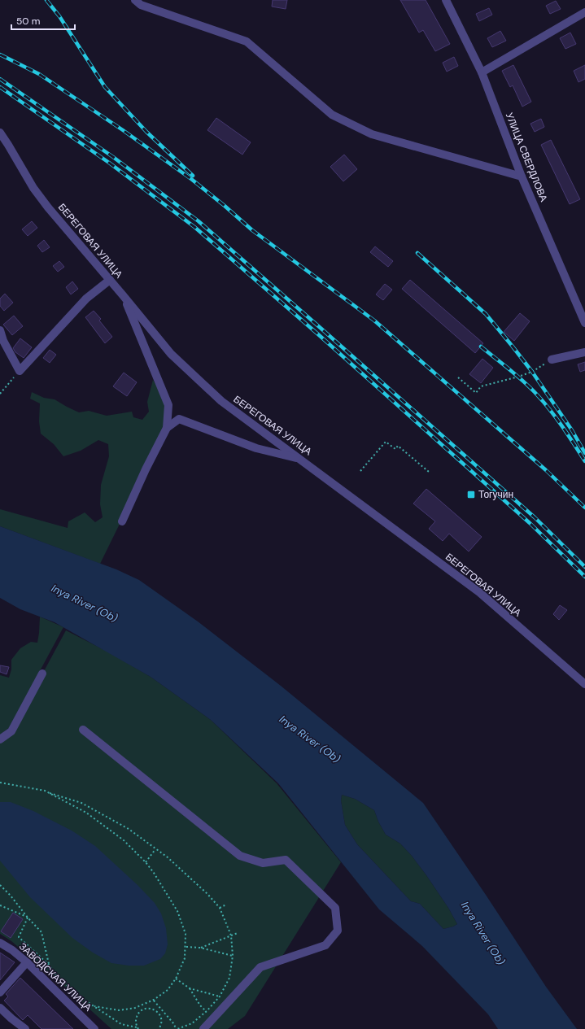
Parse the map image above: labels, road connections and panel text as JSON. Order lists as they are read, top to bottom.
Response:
{
  "streets": {
    "street": ["УЛИЦА СВЕРДЛОВА", "БЕРЕГОВАЯ УЛИЦА", "ЗАВОДСКАЯ УЛИЦА"]
  },
  "water": ["Inya River (Ob)"],
  "places": {
    "transit": ["Тогучин"]
  },
  "scale_bar": "50 m"
}
